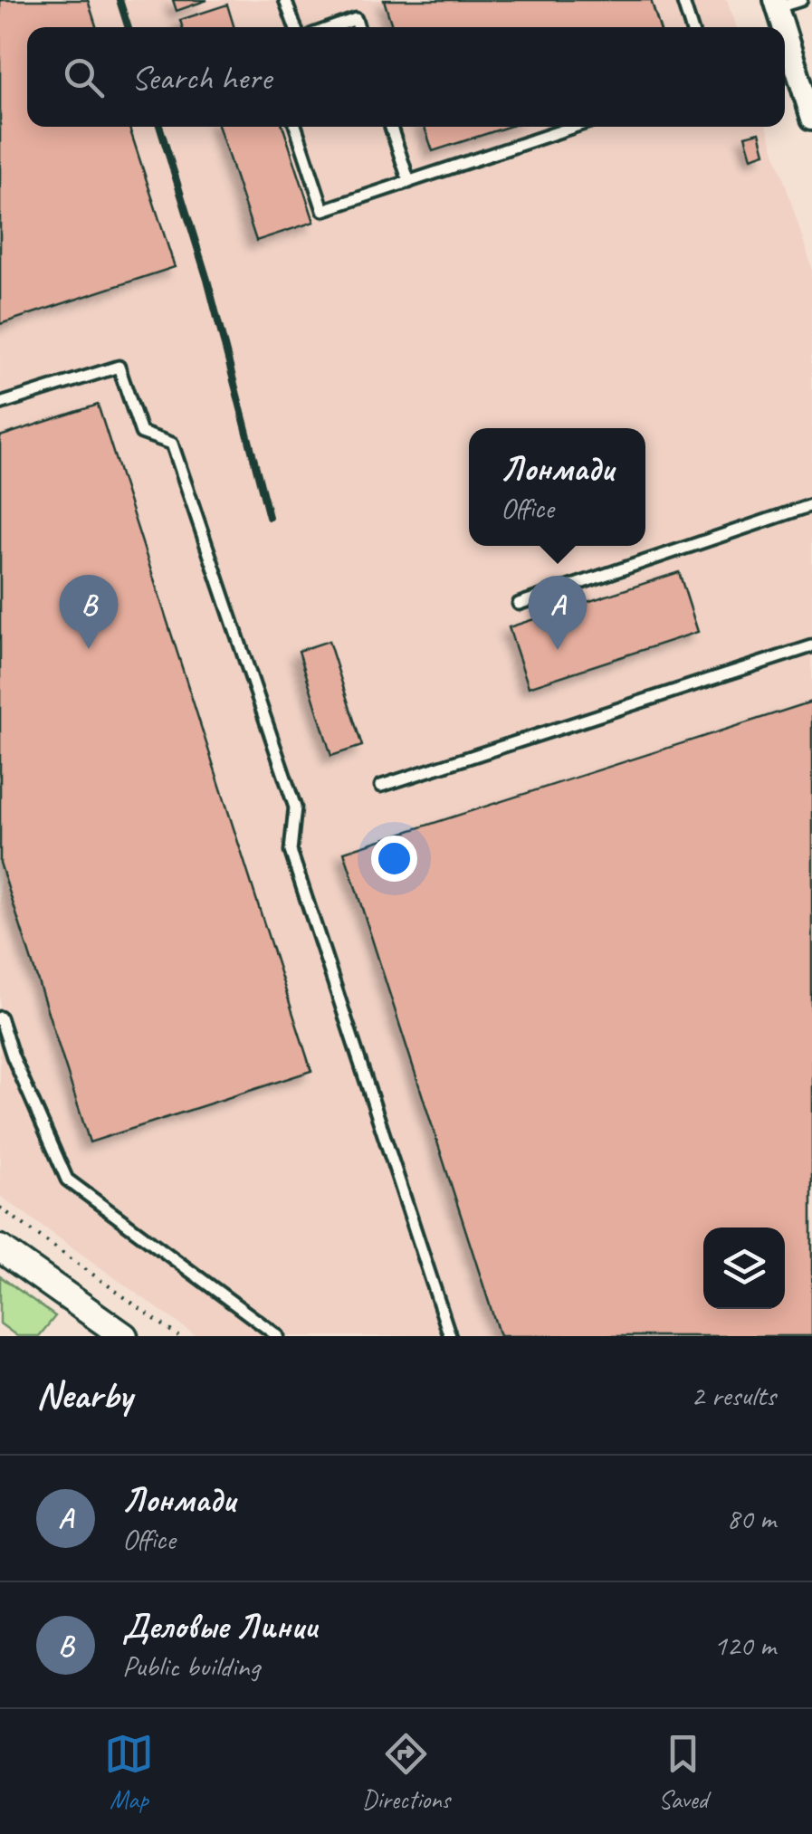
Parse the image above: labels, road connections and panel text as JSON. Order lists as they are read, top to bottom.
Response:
{
  "page": {
    "search": "Search here",
    "popup": ["Лонмади", "Office"],
    "pins": ["B", "A"],
    "heading": ["Nearby", "2 results"],
    "list": [
      {
        "mark": "A",
        "name": "Лонмади",
        "note": "Office",
        "value": "80 m"
      },
      {
        "mark": "B",
        "name": "Деловые Линии",
        "note": "Public building",
        "value": "120 m"
      }
    ],
    "nav": ["Map", "Directions", "Saved"]
  }
}
